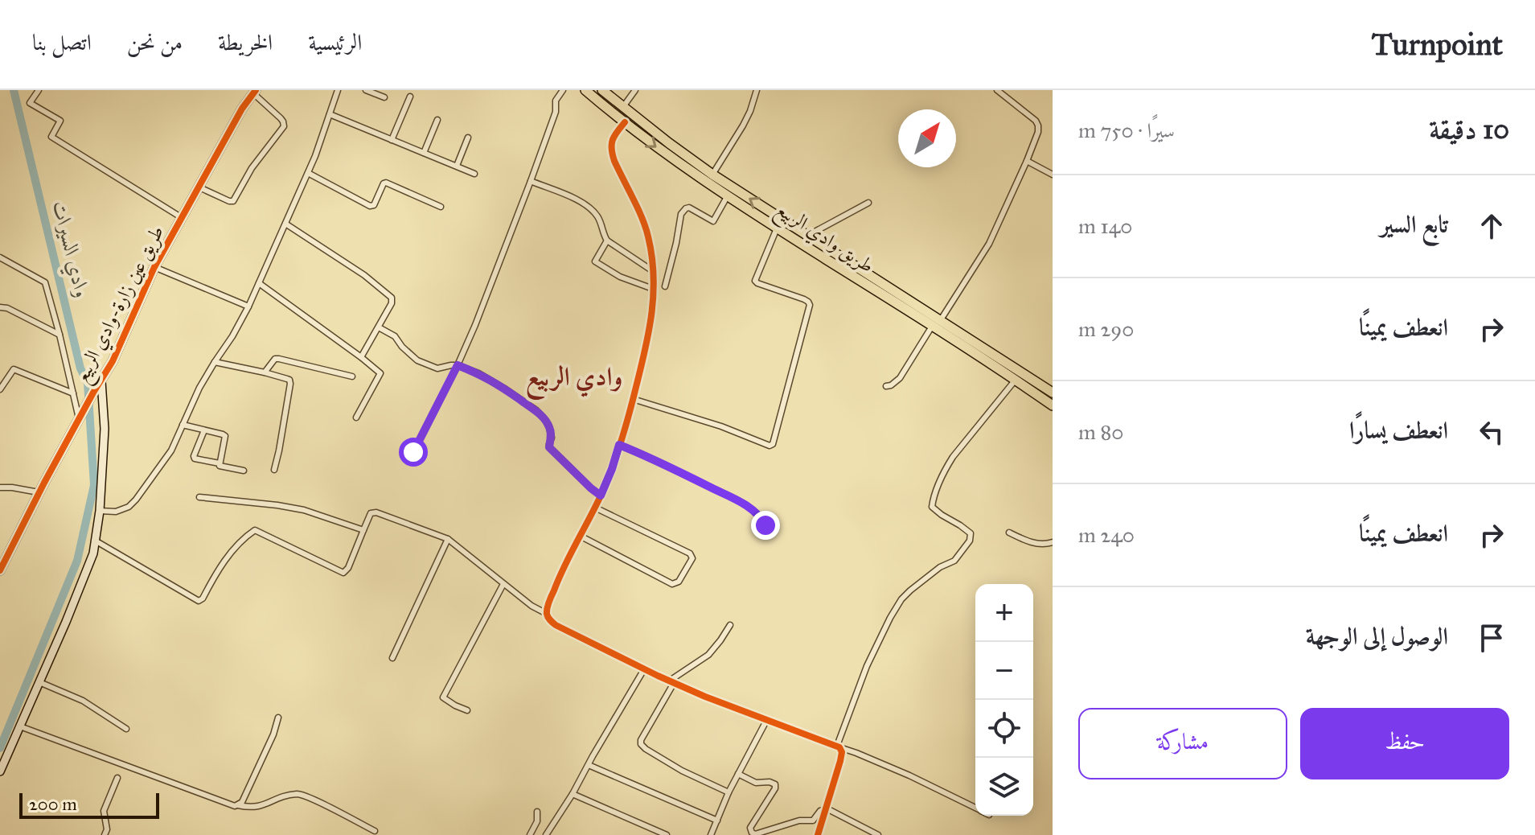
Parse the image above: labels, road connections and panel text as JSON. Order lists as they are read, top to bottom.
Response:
{
  "streets": {
    "highway": ["طريق وادي الربيع"],
    "main road": ["طريق عين زارة-وادي الربيع"]
  },
  "districts": ["وادي الربيع"],
  "water": ["وادي السيرات"],
  "scale_bar": "200 m",
  "north": "top right",
  "page": {
    "header": "Turnpoint",
    "nav": [
      "الرئيسية",
      "الخريطة",
      "من نحن",
      "اتصل بنا"
    ],
    "heading": ["10 دقيقة", "سيرًا · 750 m"],
    "list": [
      ["تابع السير", "140 m"],
      ["انعطف يمينًا", "290 m"],
      ["انعطف يسارًا", "80 m"],
      ["انعطف يمينًا", "240 m"],
      "الوصول إلى الوجهة"
    ],
    "map_buttons": ["+", "−"],
    "buttons": ["حفظ", "مشاركة"],
    "scale": "200 m"
  }
}
